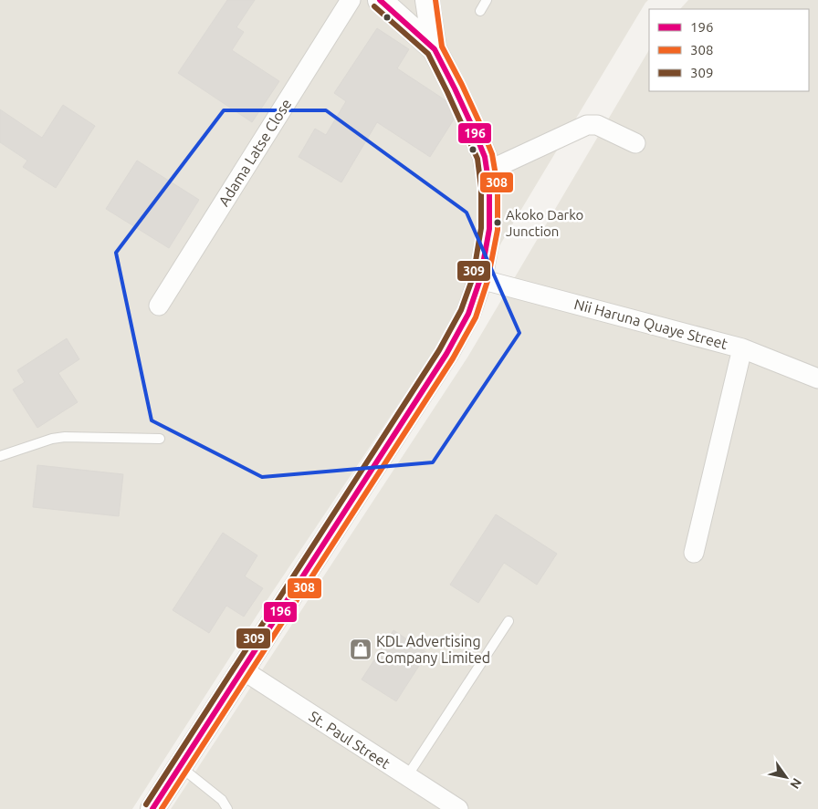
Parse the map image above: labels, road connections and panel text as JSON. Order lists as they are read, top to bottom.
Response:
{
  "streets": {
    "street": ["Adama Latse Close", "Nii Haruna Quaye Street", "St. Paul Street"]
  },
  "places": {
    "other": ["Akoko Darko Junction"],
    "shop": ["KDL Advertising Company Limited"]
  },
  "lines": ["transit line 196", "transit line 308", "transit line 309"],
  "legend": ["196", "308", "309"],
  "north": "bottom right"
}
